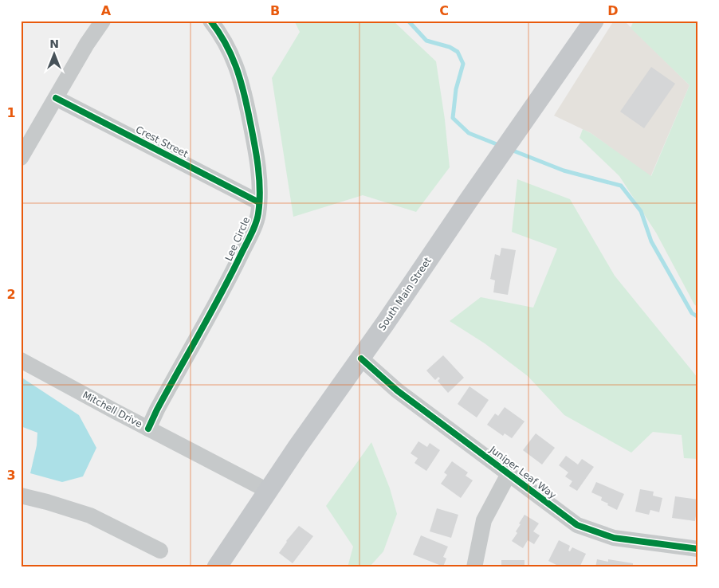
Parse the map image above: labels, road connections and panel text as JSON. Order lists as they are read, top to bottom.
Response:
{
  "streets": {
    "main road": ["South Main Street"],
    "street": [
      "Crest Street",
      "Lee Circle",
      "Mitchell Drive",
      "Juniper Leaf Way"
    ]
  },
  "crossings": [
    ["Crest Street", "Lee Circle"],
    ["Lee Circle", "Mitchell Drive"],
    ["South Main Street", "Mitchell Drive"],
    ["South Main Street", "Juniper Leaf Way"]
  ],
  "north": "top",
  "grid": {
    "columns": [
      "A",
      "B",
      "C",
      "D"
    ],
    "rows": ["1", "2", "3"]
  }
}
